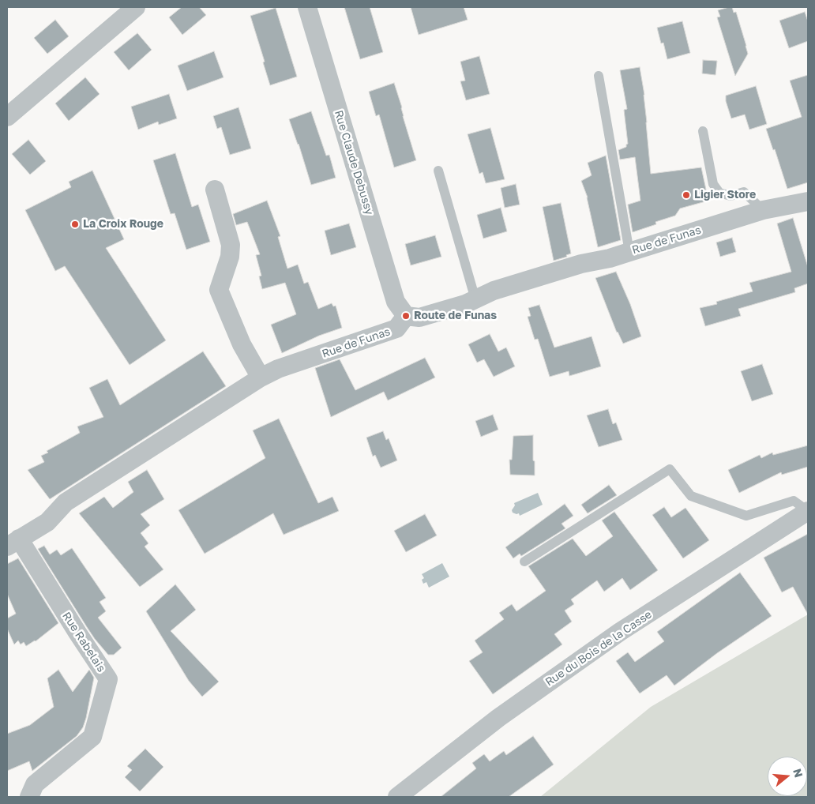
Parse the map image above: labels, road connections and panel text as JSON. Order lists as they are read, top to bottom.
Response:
{
  "streets": {
    "street": [
      "Rue Claude Debussy",
      "Rue de Funas",
      "Rue Rabelais",
      "Rue du Bois de la Casse"
    ]
  },
  "crossings": [
    ["Rue Claude Debussy", "Rue de Funas"],
    ["Rue de Funas", "Rue Rabelais"]
  ],
  "places": ["Ligier Store", "La Croix Rouge", "Route de Funas"],
  "north": "right"
}
